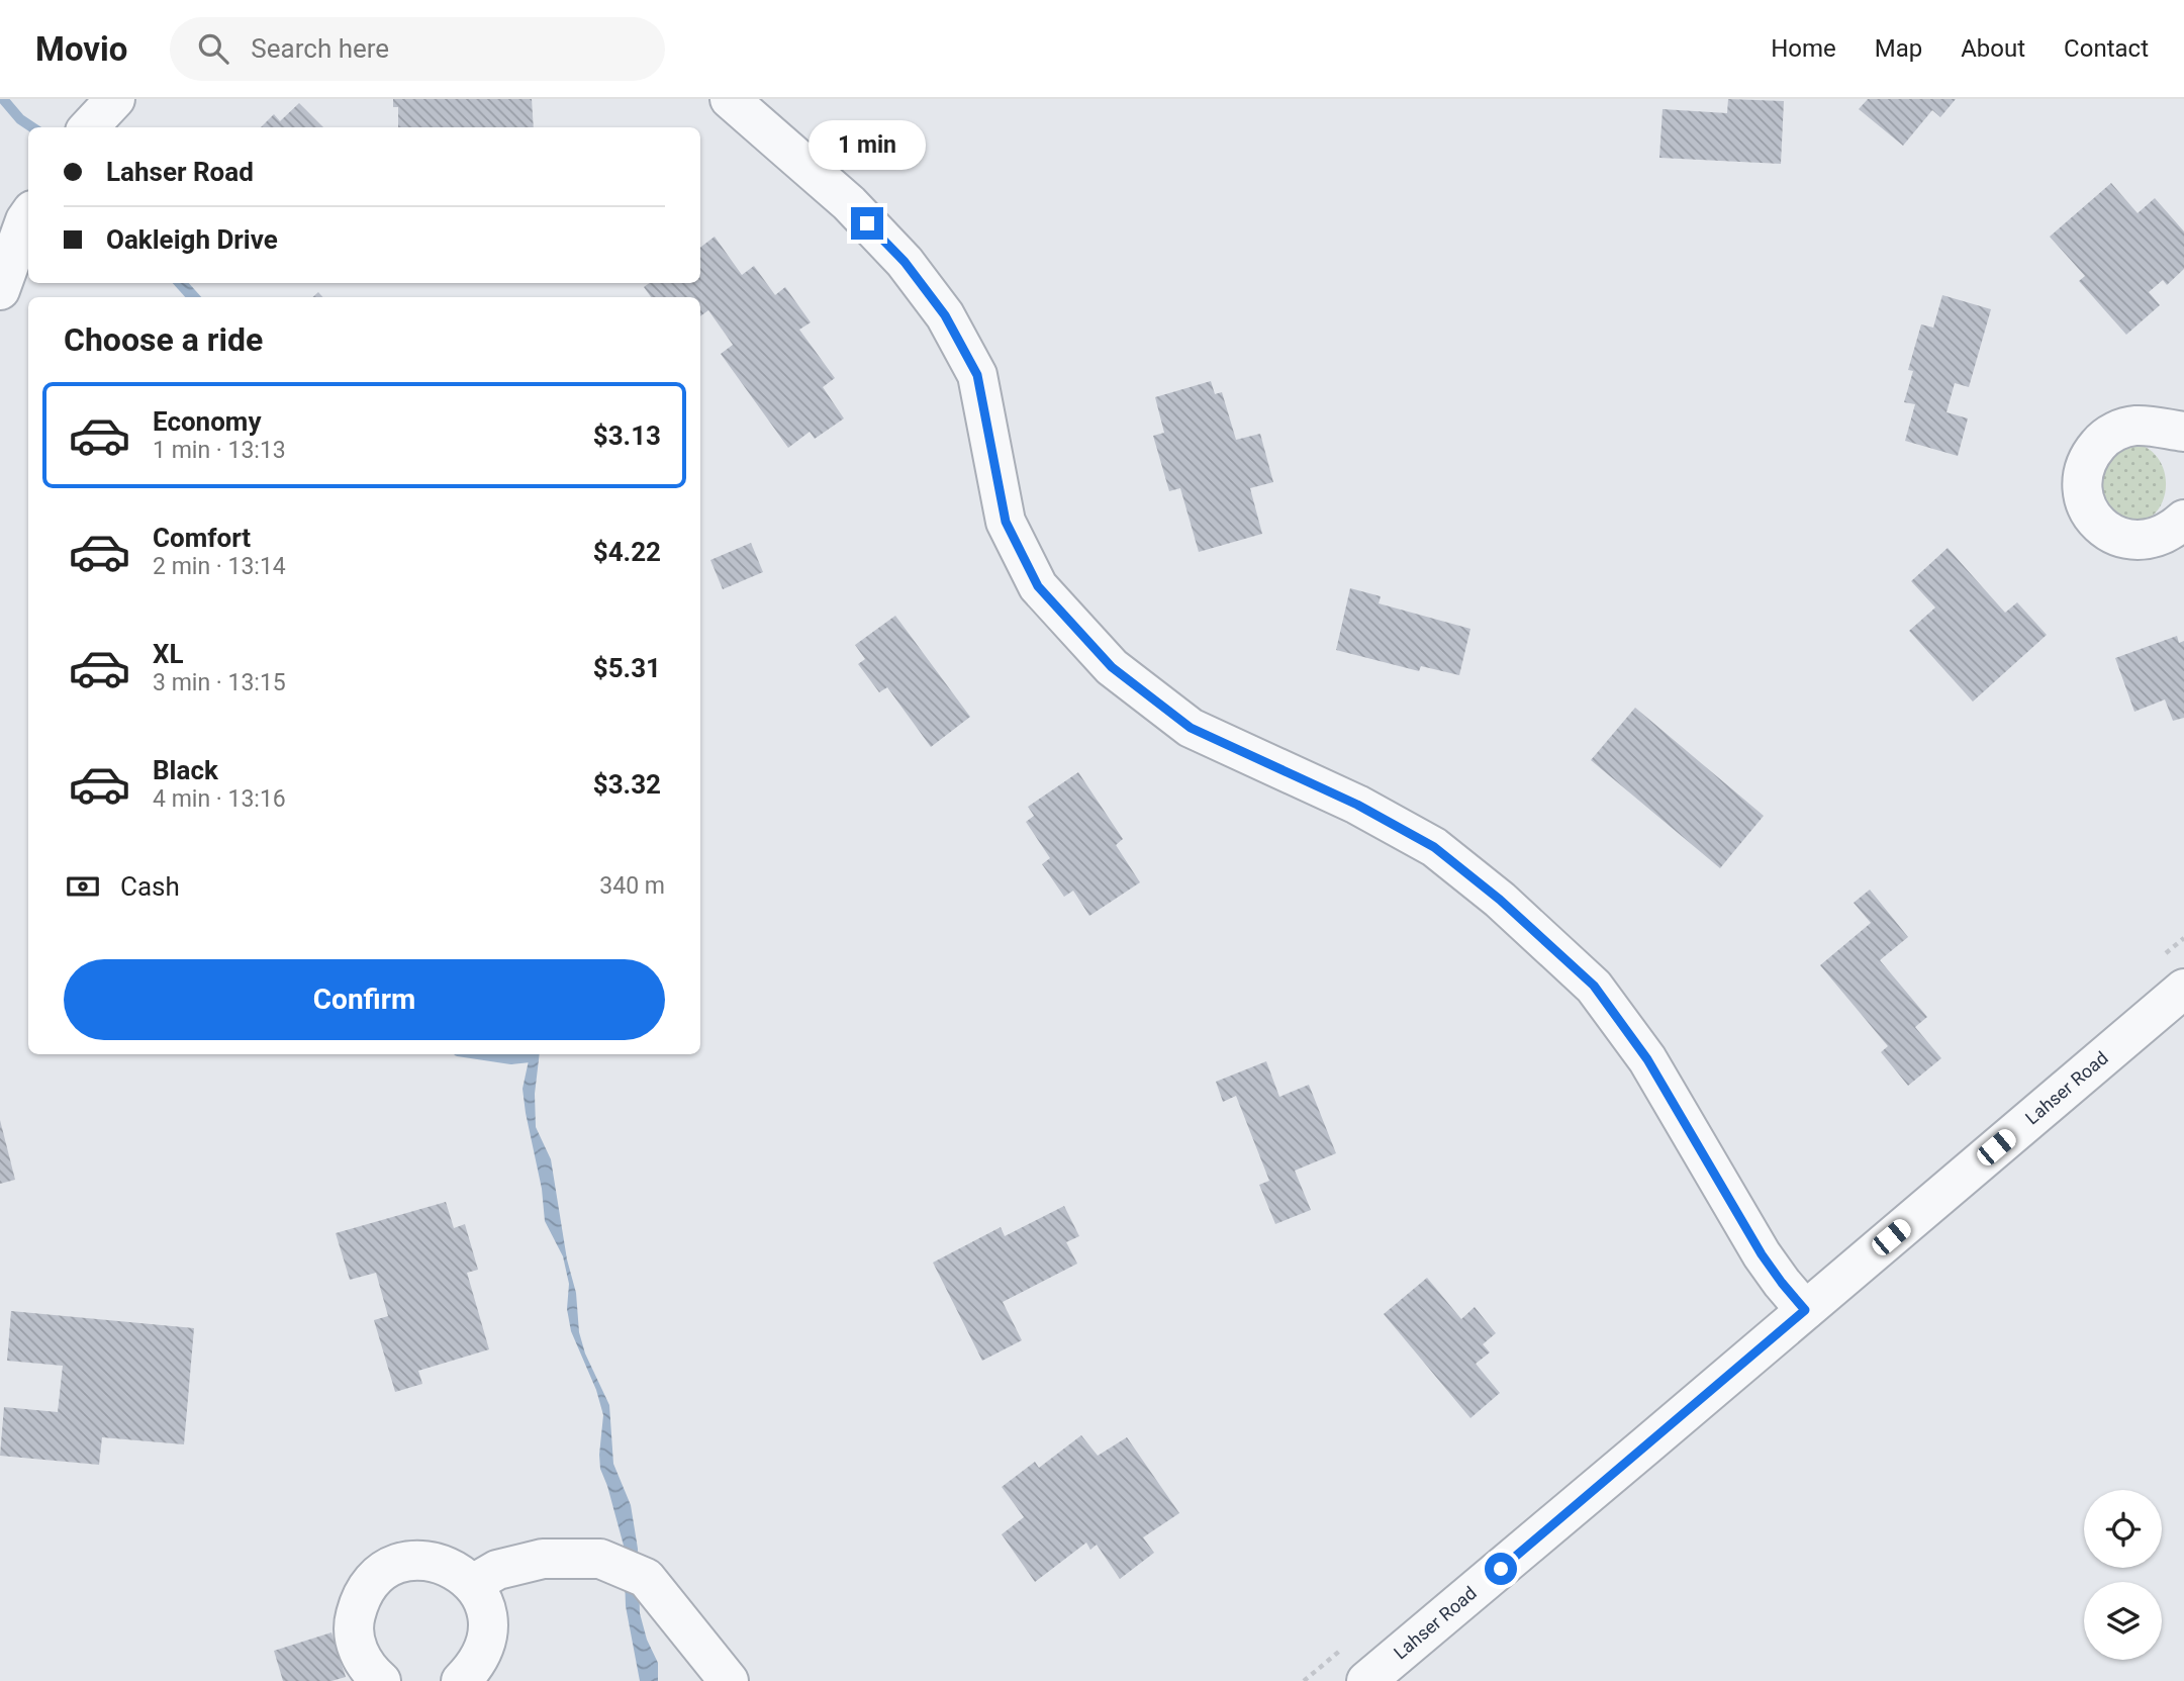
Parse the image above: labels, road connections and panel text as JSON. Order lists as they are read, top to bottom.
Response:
{
  "streets": {
    "street": ["Lahser Road"]
  },
  "page": {
    "header": "Movio",
    "search": "Search here",
    "nav": [
      "Home",
      "Map",
      "About",
      "Contact"
    ],
    "bubble": "1 min",
    "banner": ["Lahser Road", "Oakleigh Drive"],
    "heading": "Choose a ride",
    "list": [
      {
        "name": "Economy",
        "note": "1 min · 13:13",
        "value": "$3.13"
      },
      {
        "name": "Comfort",
        "note": "2 min · 13:14",
        "value": "$4.22"
      },
      {
        "name": "XL",
        "note": "3 min · 13:15",
        "value": "$5.31"
      },
      {
        "name": "Black",
        "note": "4 min · 13:16",
        "value": "$3.32"
      }
    ],
    "pay": ["Cash", "340 m"],
    "buttons": "Confirm"
  }
}
